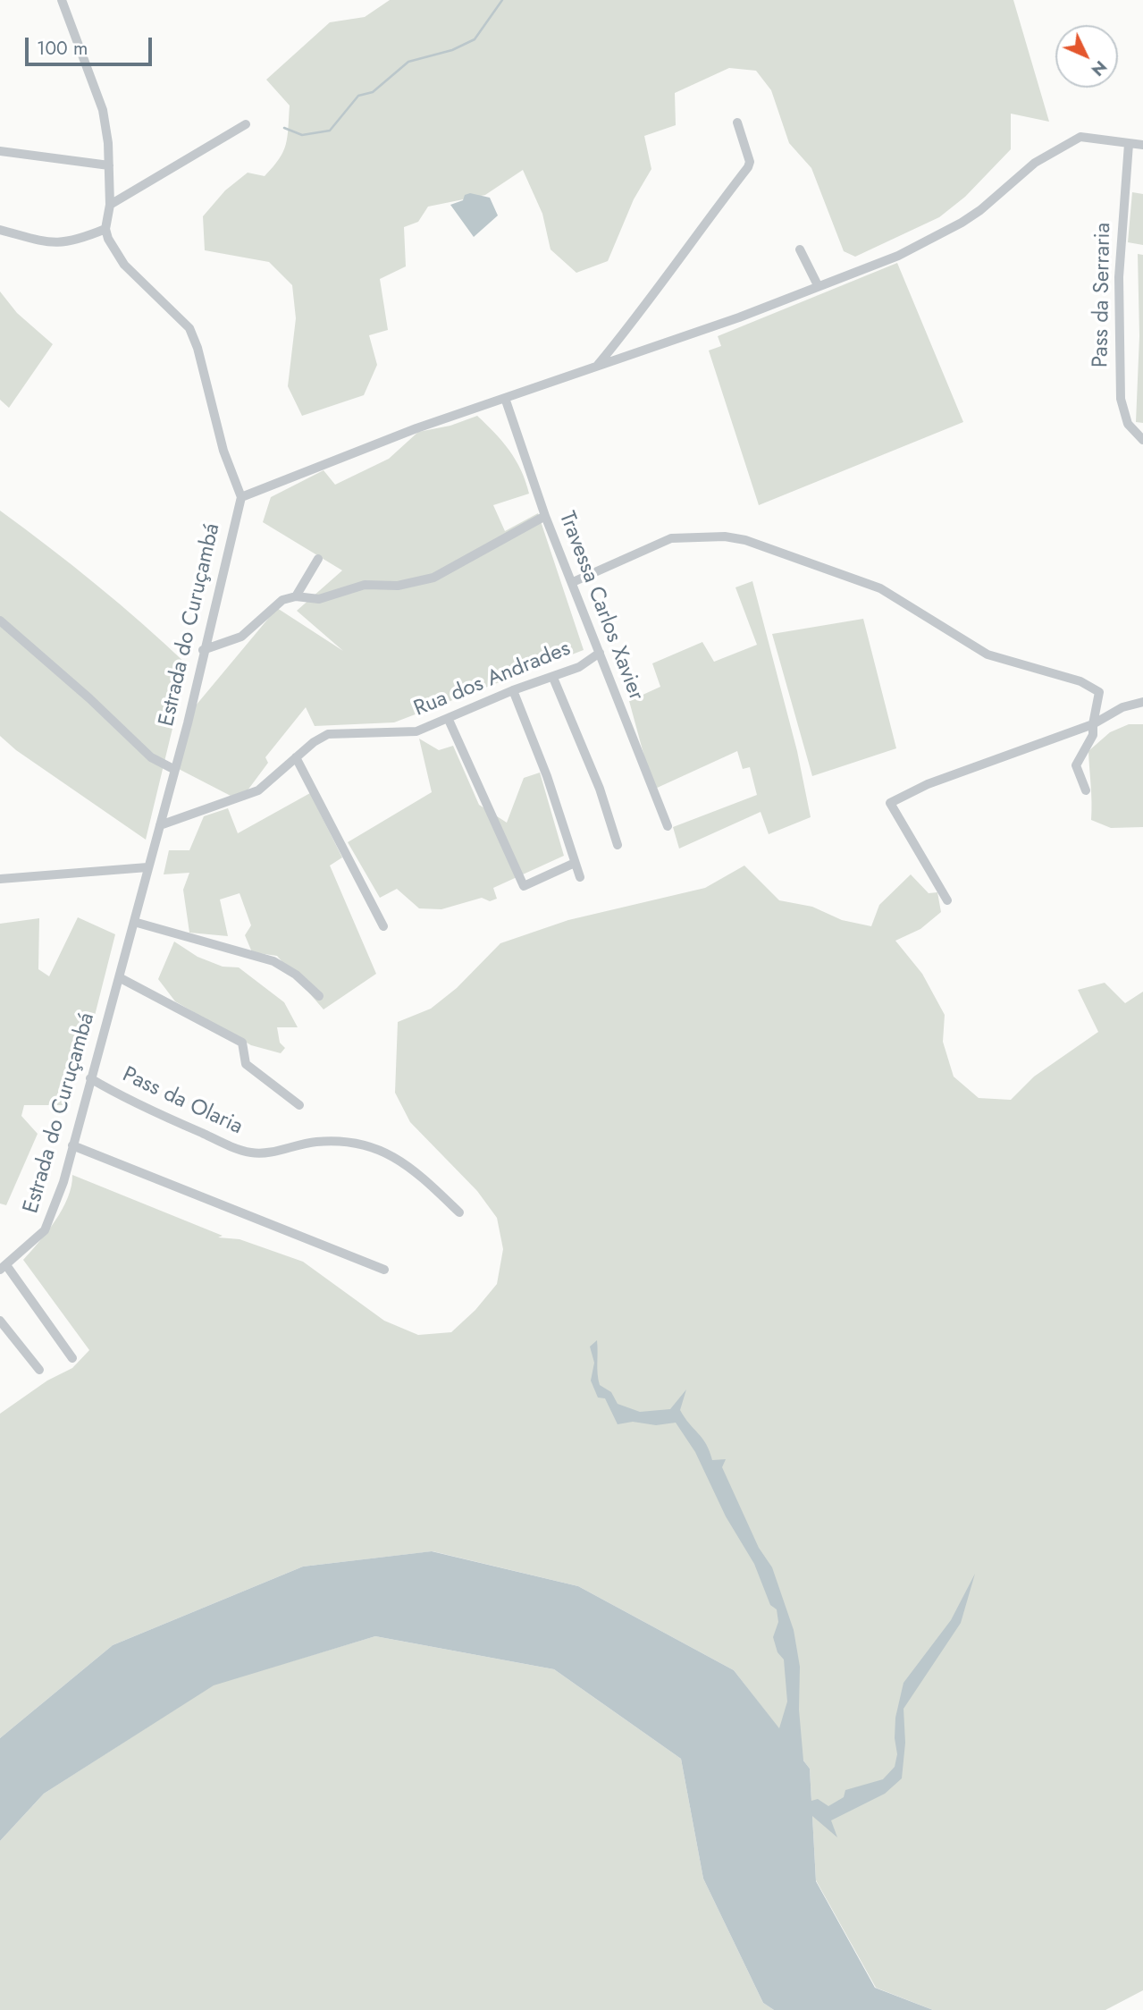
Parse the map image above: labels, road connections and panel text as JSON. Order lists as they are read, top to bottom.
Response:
{
  "streets": {
    "street": [
      "Pass da Serraria",
      "Travessa Carlos Xavier",
      "Estrada do Curuçambá",
      "Rua dos Andrades",
      "Pass da Olaria"
    ]
  },
  "crossings": [
    ["Travessa Carlos Xavier", "Rua dos Andrades"],
    ["Estrada do Curuçambá", "Rua dos Andrades"],
    ["Estrada do Curuçambá", "Pass da Olaria"]
  ],
  "scale_bar": "100 m",
  "north": "bottom right"
}
